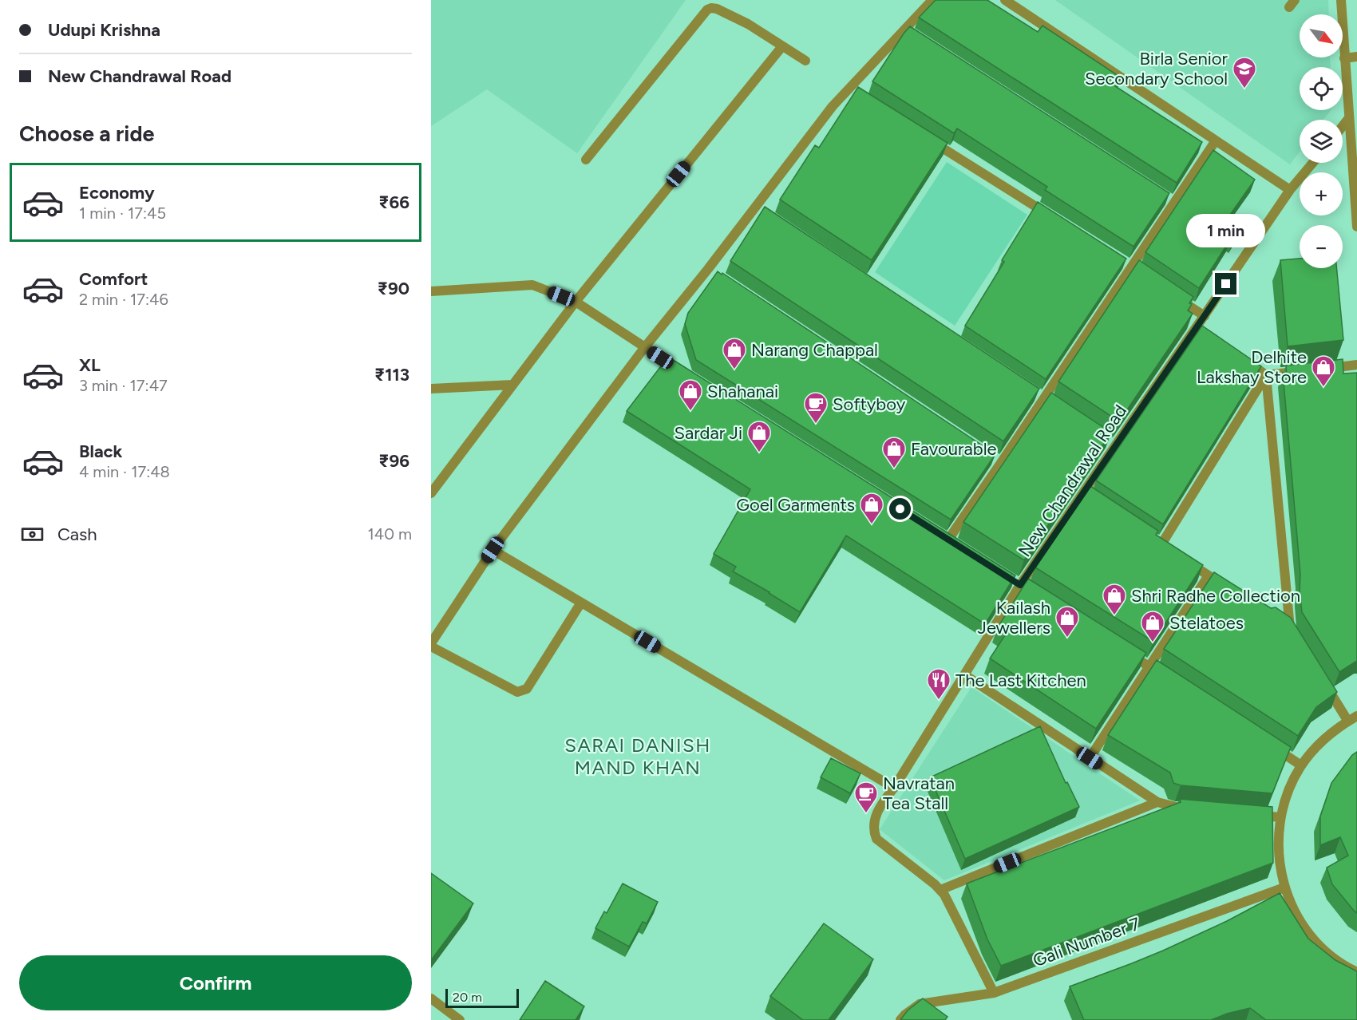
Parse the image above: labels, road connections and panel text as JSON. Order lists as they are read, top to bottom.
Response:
{
  "streets": {
    "street": ["New Chandrawal Road", "Gali Number 7"]
  },
  "crossings": [
    ["New Chandrawal Road", "Gali Number 7"]
  ],
  "districts": ["SARAI DANISH MAND KHAN"],
  "places": {
    "school or university": ["Birla Senior Secondary School"],
    "shop": [
      "Narang Chappal",
      "Delhite Lakshay Store",
      "Shahanai",
      "Sardar Ji",
      "Favourable",
      "Goel Garments",
      "Shri Radhe Collection",
      "Kailash Jewellers",
      "Stelatoes"
    ],
    "cafe": ["Softyboy", "Navratan Tea Stall"],
    "restaurant": ["The Last Kitchen"]
  },
  "scale_bar": "20 m",
  "north": "bottom right",
  "page": {
    "banner": ["Udupi Krishna", "New Chandrawal Road"],
    "map_buttons": ["+", "−"],
    "heading": "Choose a ride",
    "list": [
      {
        "name": "Economy",
        "note": "1 min · 17:45",
        "value": "₹66"
      },
      {
        "name": "Comfort",
        "note": "2 min · 17:46",
        "value": "₹90"
      },
      {
        "name": "XL",
        "note": "3 min · 17:47",
        "value": "₹113"
      },
      {
        "name": "Black",
        "note": "4 min · 17:48",
        "value": "₹96"
      }
    ],
    "bubble": "1 min",
    "pay": ["Cash", "140 m"],
    "buttons": "Confirm",
    "scale": "20 m"
  }
}
